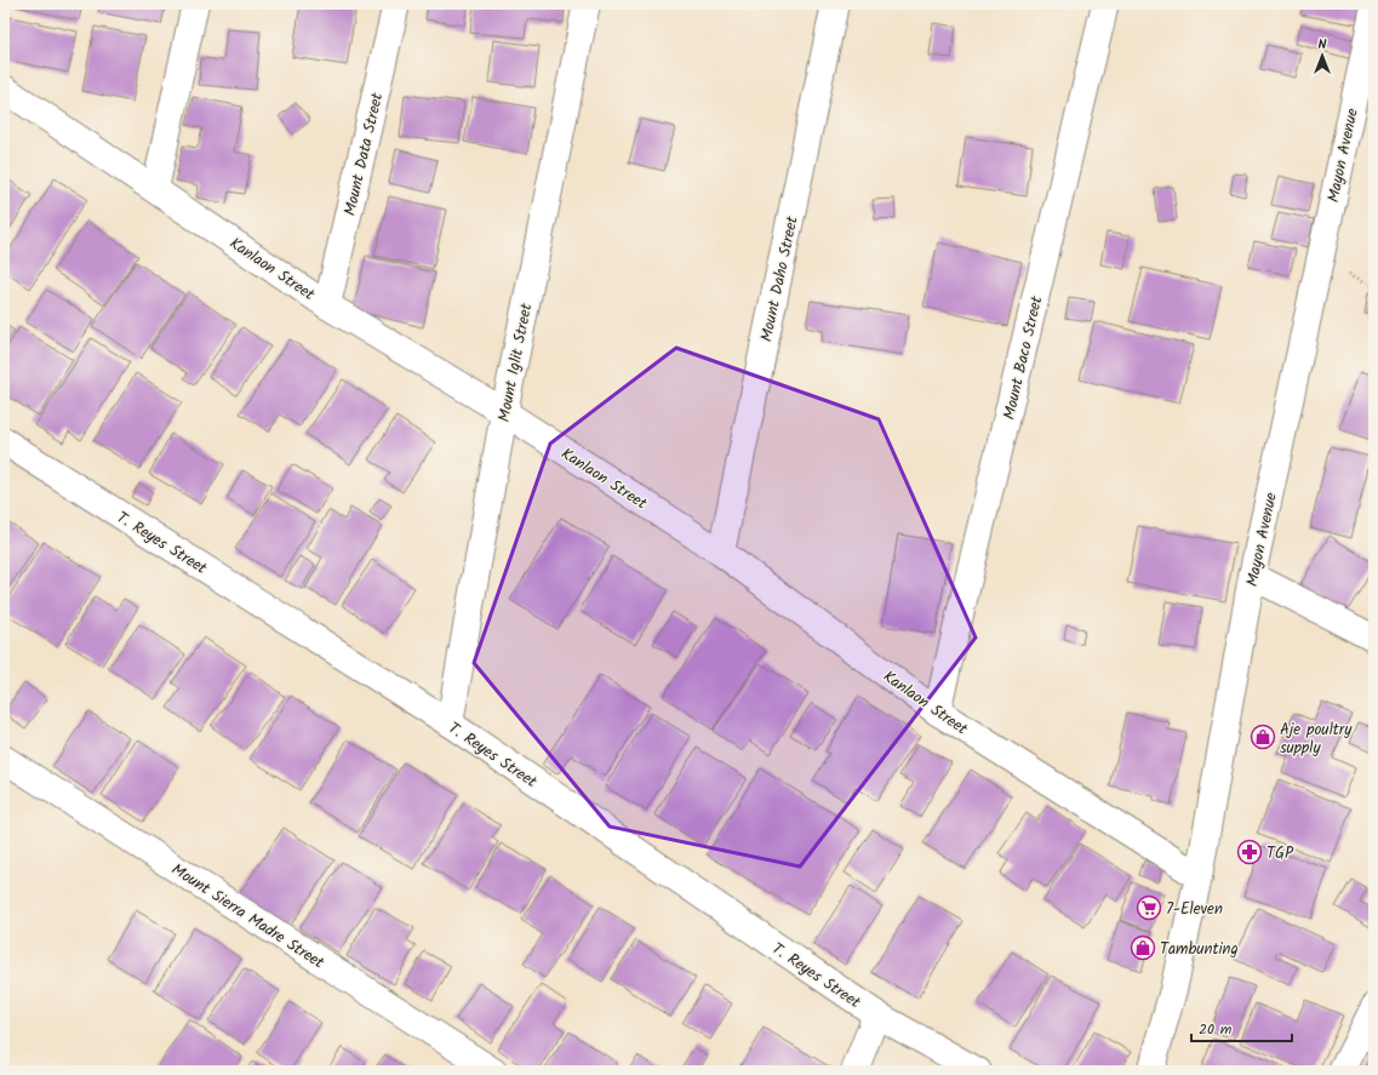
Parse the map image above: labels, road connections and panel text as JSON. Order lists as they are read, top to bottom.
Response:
{
  "streets": {
    "street": [
      "Mount Data Street",
      "Mayon Avenue",
      "Kanlaon Street",
      "Mount Daho Street",
      "Mount Baco Street",
      "Mount Iglit Street",
      "T. Reyes Street",
      "Mount Sierra Madre Street"
    ]
  },
  "crossings": [
    ["Mount Data Street", "Kanlaon Street"],
    ["Mayon Avenue", "Kanlaon Street"],
    ["Kanlaon Street", "Mount Daho Street"],
    ["Kanlaon Street", "Mount Baco Street"],
    ["Kanlaon Street", "Mount Iglit Street"],
    ["Mount Iglit Street", "T. Reyes Street"]
  ],
  "places": {
    "shop": ["Aje poultry supply", "Tambunting"],
    "pharmacy": ["TGP"],
    "supermarket": ["7-Eleven"]
  },
  "scale_bar": "20 m",
  "north": "top"
}
